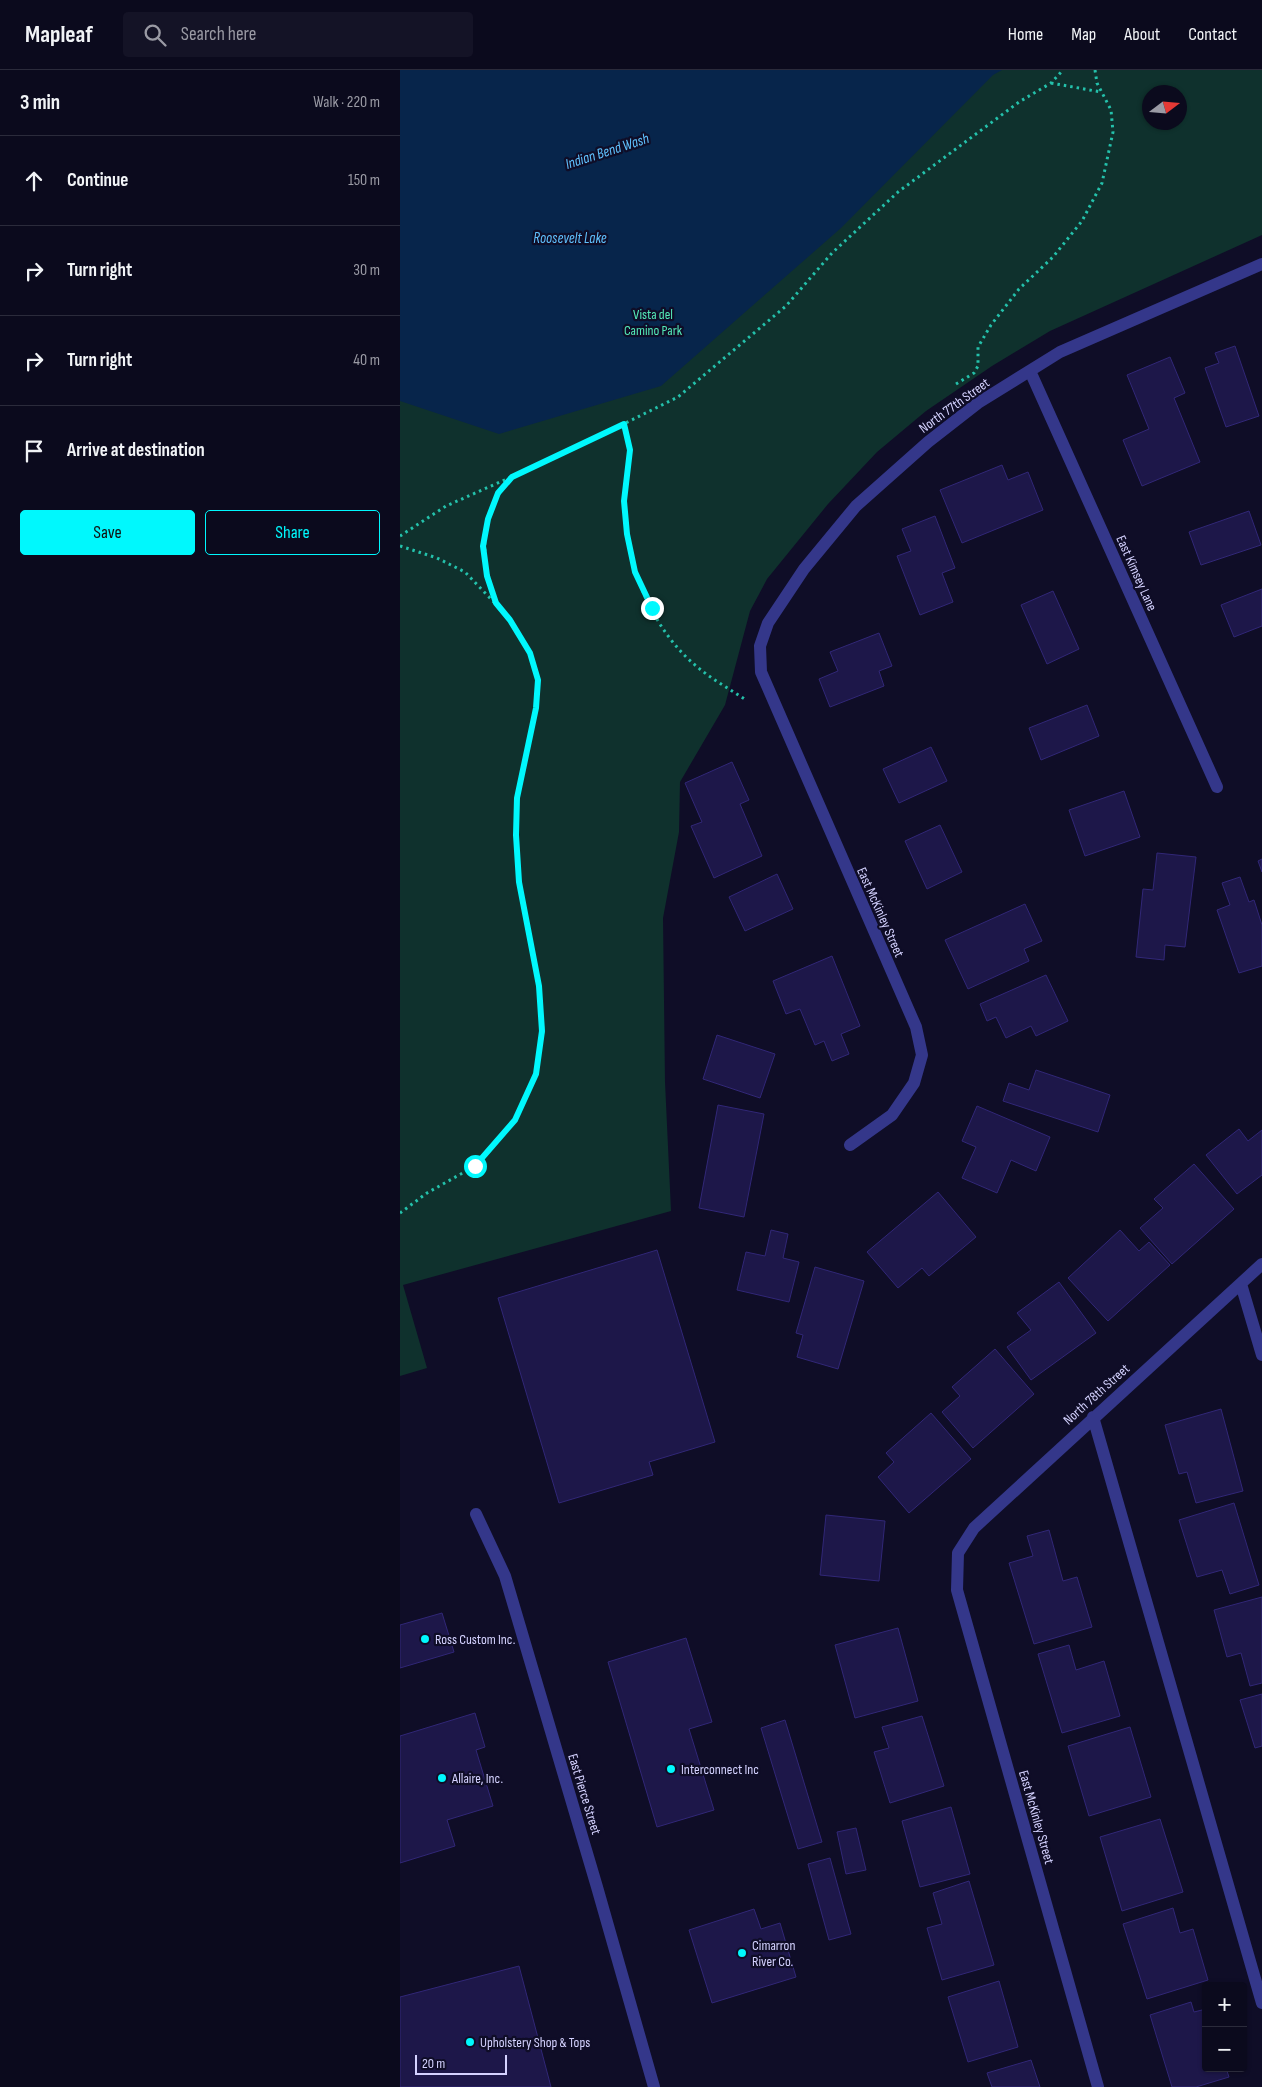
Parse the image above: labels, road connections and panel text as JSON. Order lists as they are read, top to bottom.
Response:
{
  "streets": {
    "street": [
      "North 77th Street",
      "East Kimsey Lane",
      "East McKinley Street",
      "North 78th Street",
      "East Pierce Street"
    ]
  },
  "crossings": [
    ["North 77th Street", "East Kimsey Lane"],
    ["North 77th Street", "East McKinley Street"],
    ["East McKinley Street", "North 78th Street"]
  ],
  "water": ["Indian Bend Wash", "Roosevelt Lake"],
  "parks": ["Vista del Camino Park"],
  "places": [
    "Ross Custom Inc.",
    "Interconnect Inc",
    "Allaire, Inc.",
    "Cimarron River Co.",
    "Upholstery Shop & Tops"
  ],
  "scale_bar": "20 m",
  "north": "right",
  "page": {
    "header": "Mapleaf",
    "search": "Search here",
    "nav": [
      "Home",
      "Map",
      "About",
      "Contact"
    ],
    "heading": ["3 min", "Walk · 220 m"],
    "list": [
      ["Continue", "150 m"],
      ["Turn right", "30 m"],
      ["Turn right", "40 m"],
      "Arrive at destination"
    ],
    "buttons": ["Save", "Share"],
    "map_buttons": ["+", "−"],
    "scale": "20 m"
  }
}
